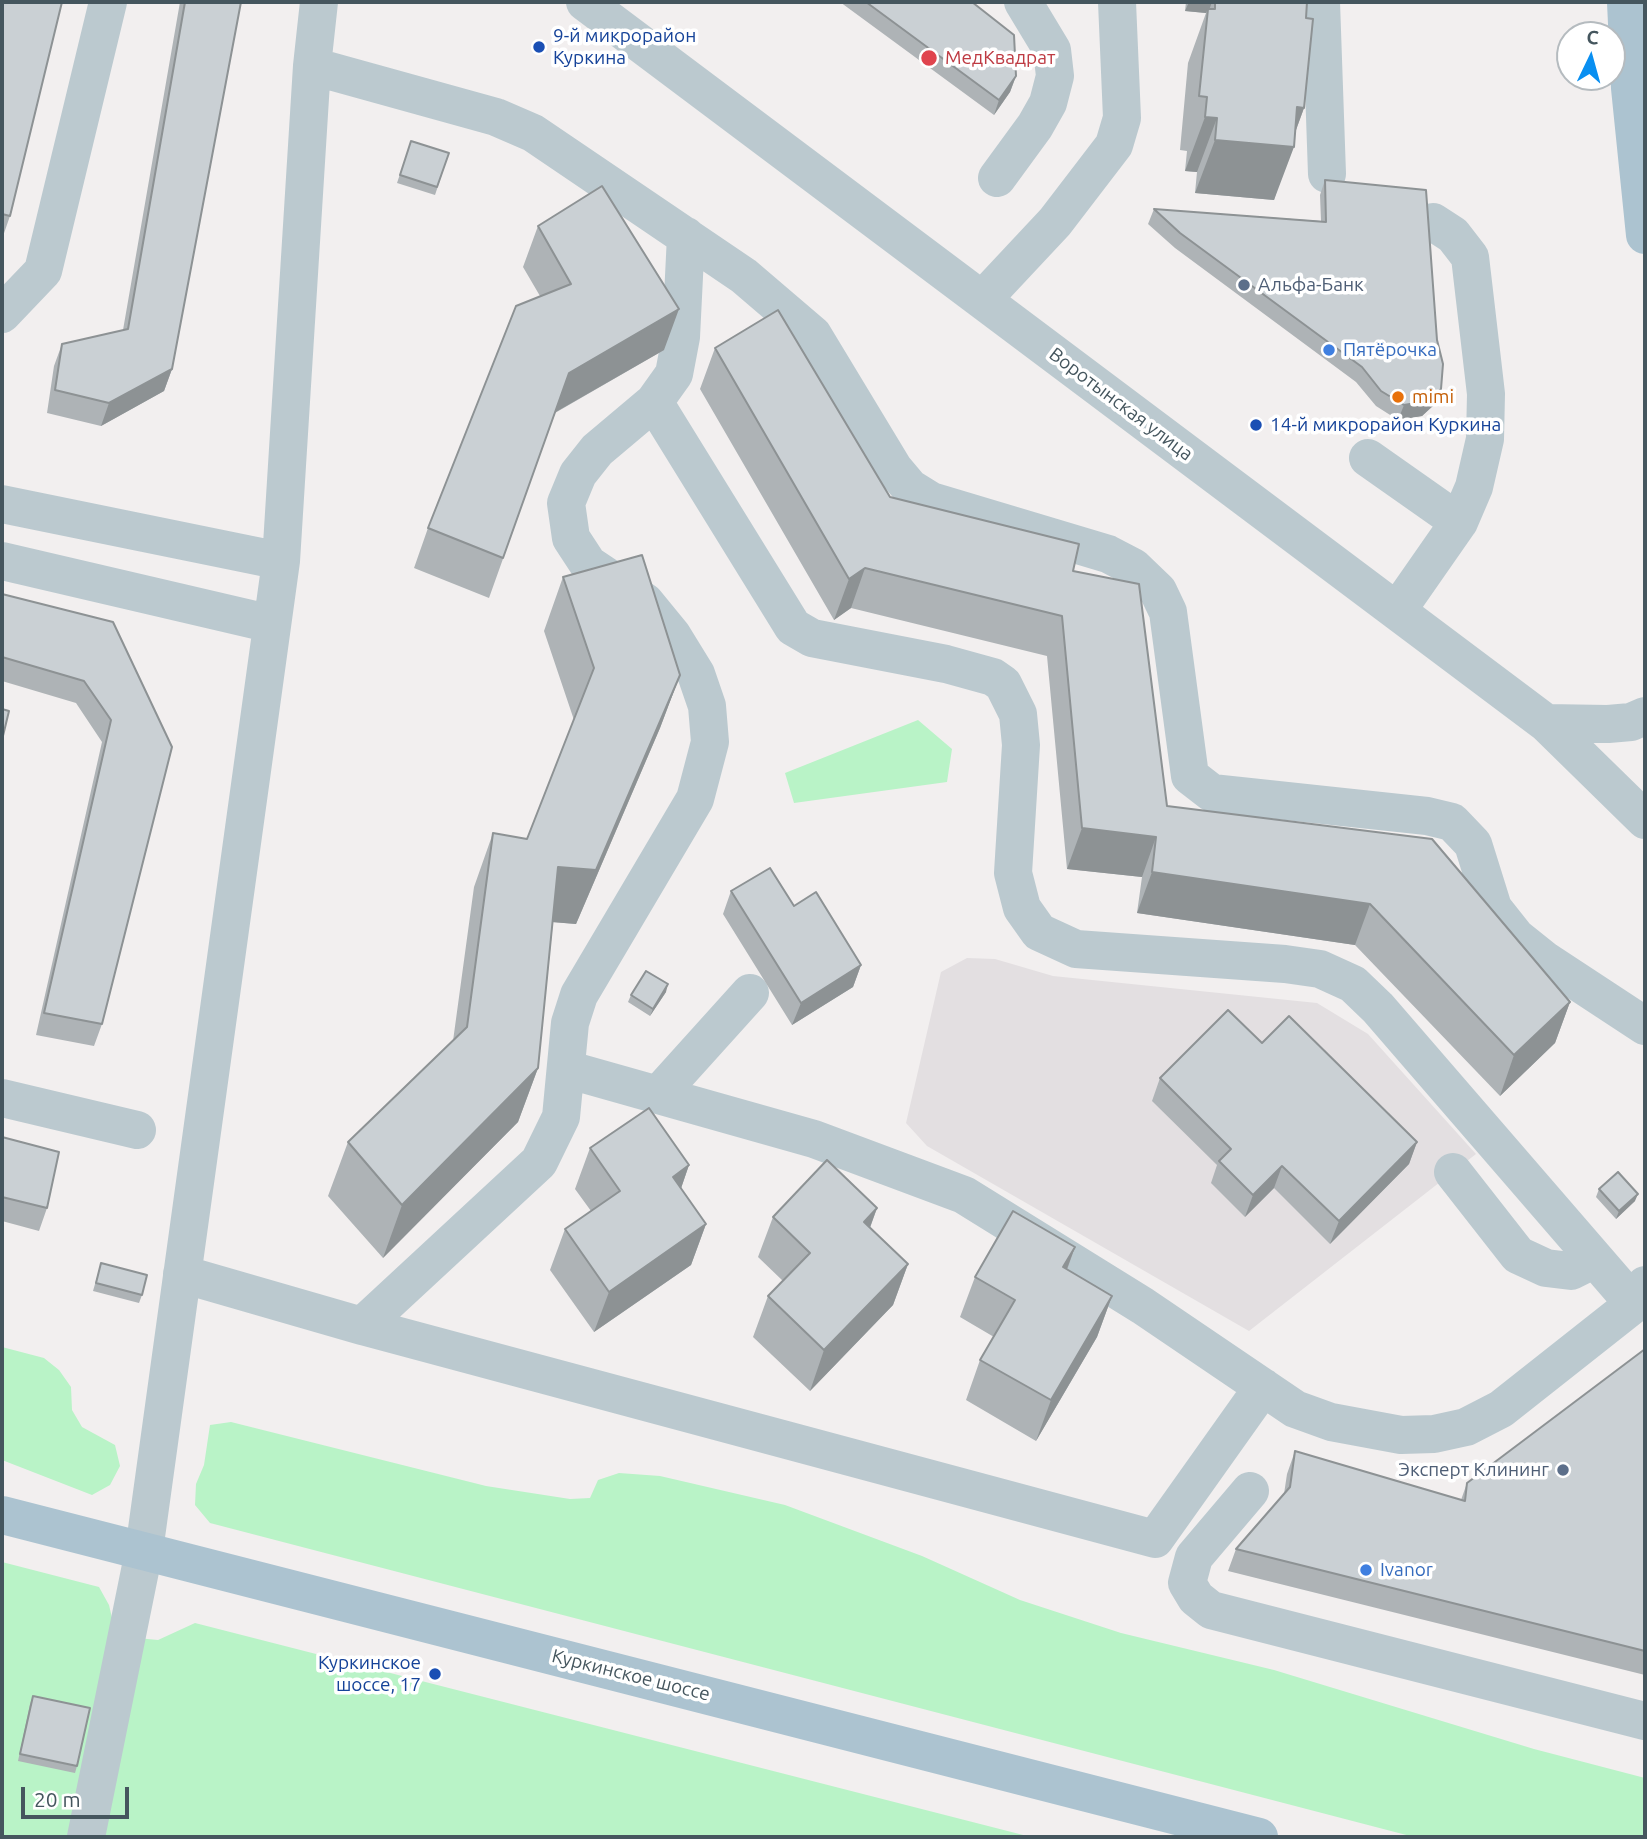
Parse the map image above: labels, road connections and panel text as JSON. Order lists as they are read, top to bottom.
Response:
{
  "streets": {
    "main road": ["Куркинское шоссе"],
    "street": ["Воротынская улица"]
  },
  "places": [
    "9-й микрорайон Куркина",
    "МедКвадрат",
    "Альфа-Банк",
    "Пятёрочка",
    "mimi",
    "14-й микрорайон Куркина",
    "Эксперт Клининг",
    "Ivanor",
    "Куркинское шоссе, 17"
  ],
  "scale_bar": "20 m",
  "north": "top"
}
